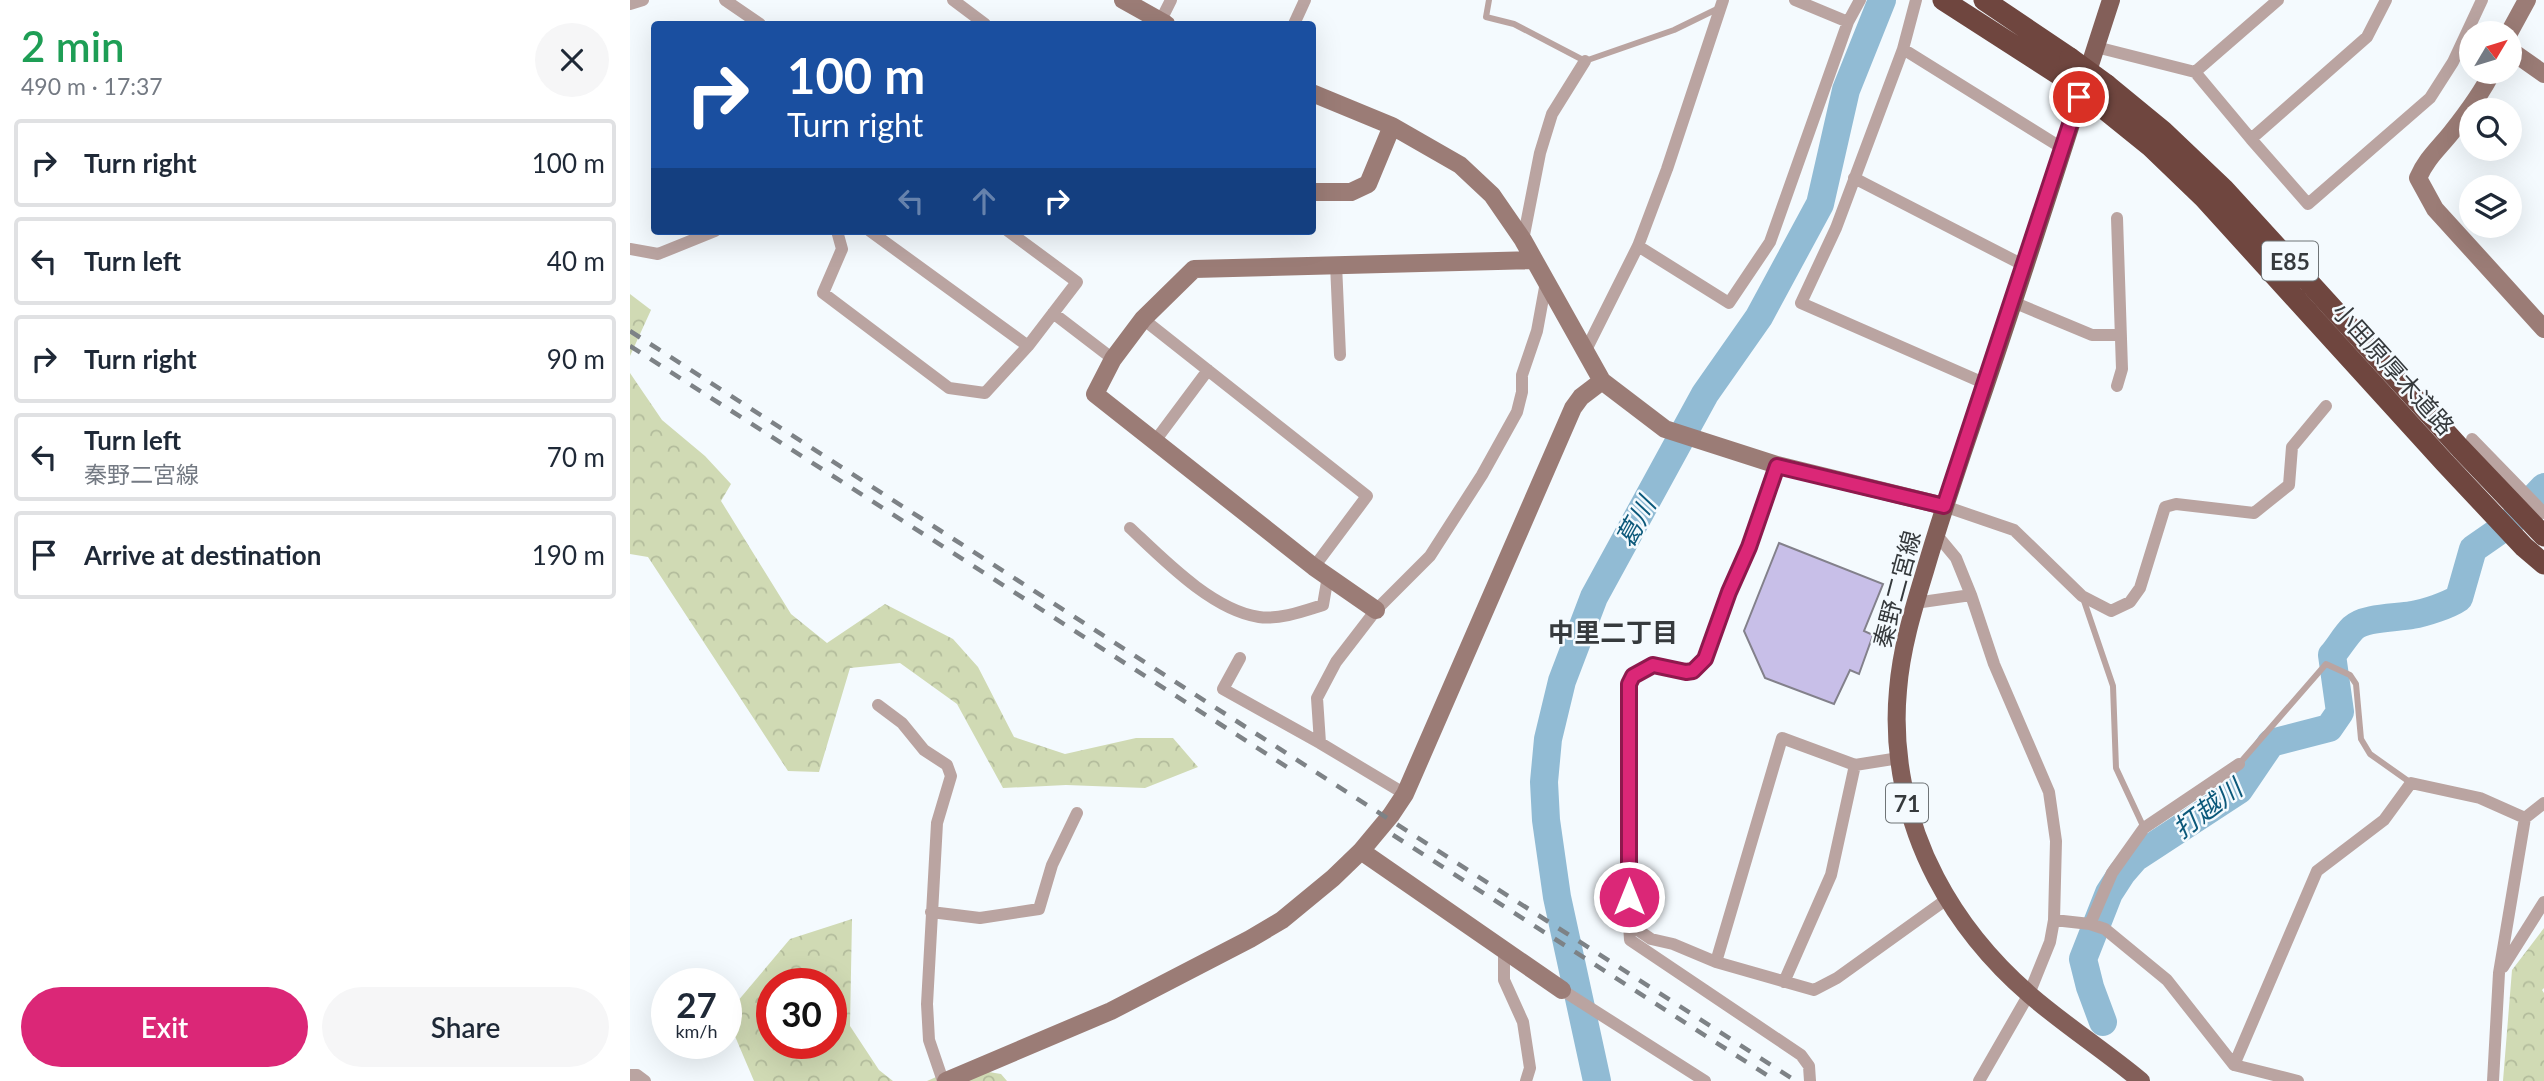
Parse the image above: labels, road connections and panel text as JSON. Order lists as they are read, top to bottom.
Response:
{
  "streets": {
    "highway": ["E85", "小田原厚木道路"],
    "main road": ["秦野二宮線", "71"]
  },
  "districts": ["中里二丁目"],
  "water": ["葛川", "打越川"],
  "north": "top right",
  "page": {
    "heading": ["2 min", "490 m · 17:37"],
    "turn": ["100 m", "Turn right"],
    "list": [
      {
        "name": "Turn right",
        "value": "100 m"
      },
      {
        "name": "Turn left",
        "value": "40 m"
      },
      {
        "name": "Turn right",
        "value": "90 m"
      },
      {
        "name": "Turn left",
        "note": "秦野二宮線",
        "value": "70 m"
      },
      {
        "name": "Arrive at destination",
        "value": "190 m"
      }
    ],
    "speed": "27 km/h",
    "limit": "30",
    "buttons": ["Exit", "Share"]
  }
}
